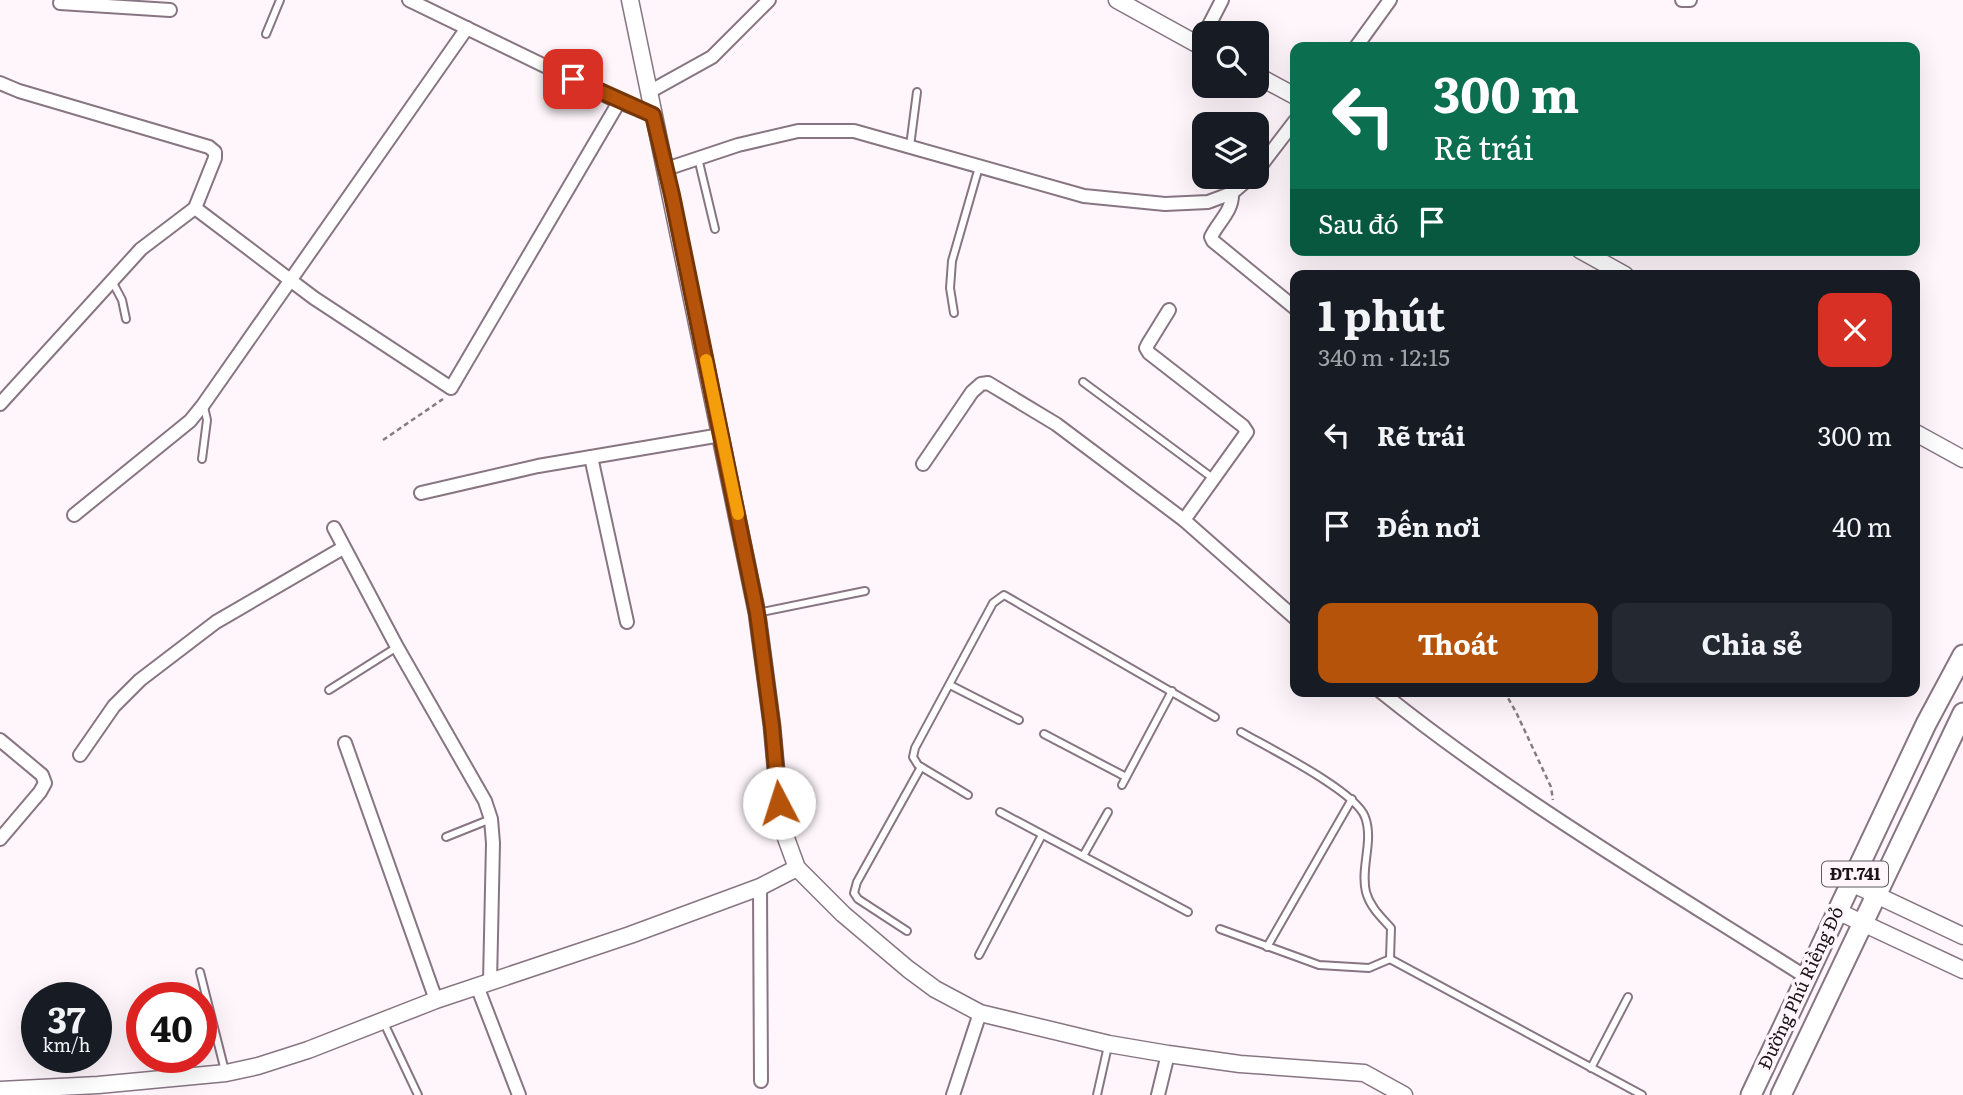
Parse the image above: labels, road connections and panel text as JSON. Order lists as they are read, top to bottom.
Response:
{
  "streets": {
    "main road": ["ĐT.741", "Đường Phú Riềng Đỏ"]
  },
  "page": {
    "turn": ["300 m", "Rẽ trái"],
    "then": "Sau đó",
    "heading": ["1 phút", "340 m · 12:15"],
    "list": [
      {
        "name": "Rẽ trái",
        "value": "300 m"
      },
      {
        "name": "Đến nơi",
        "value": "40 m"
      }
    ],
    "buttons": ["Thoát", "Chia sẻ"],
    "speed": "37 km/h",
    "limit": "40"
  }
}
